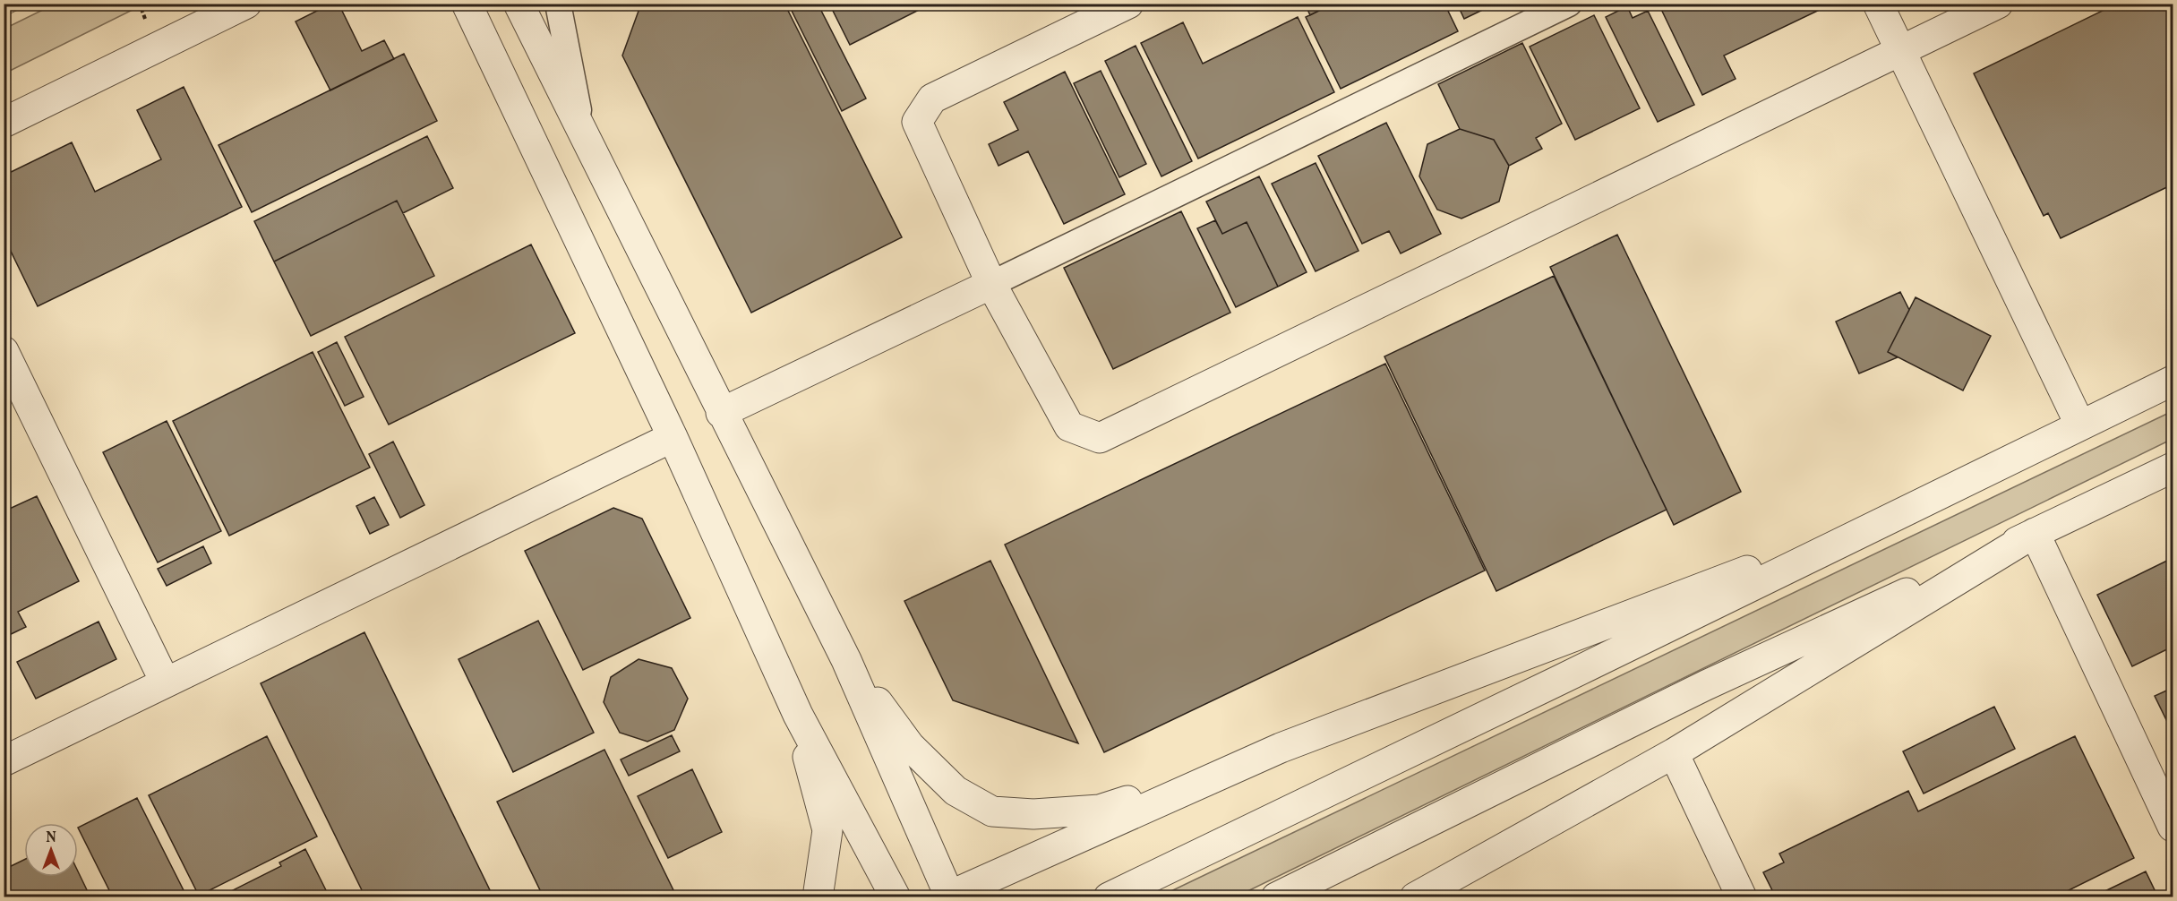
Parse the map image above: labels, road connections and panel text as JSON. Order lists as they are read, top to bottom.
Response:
{
  "north": "top"
}
